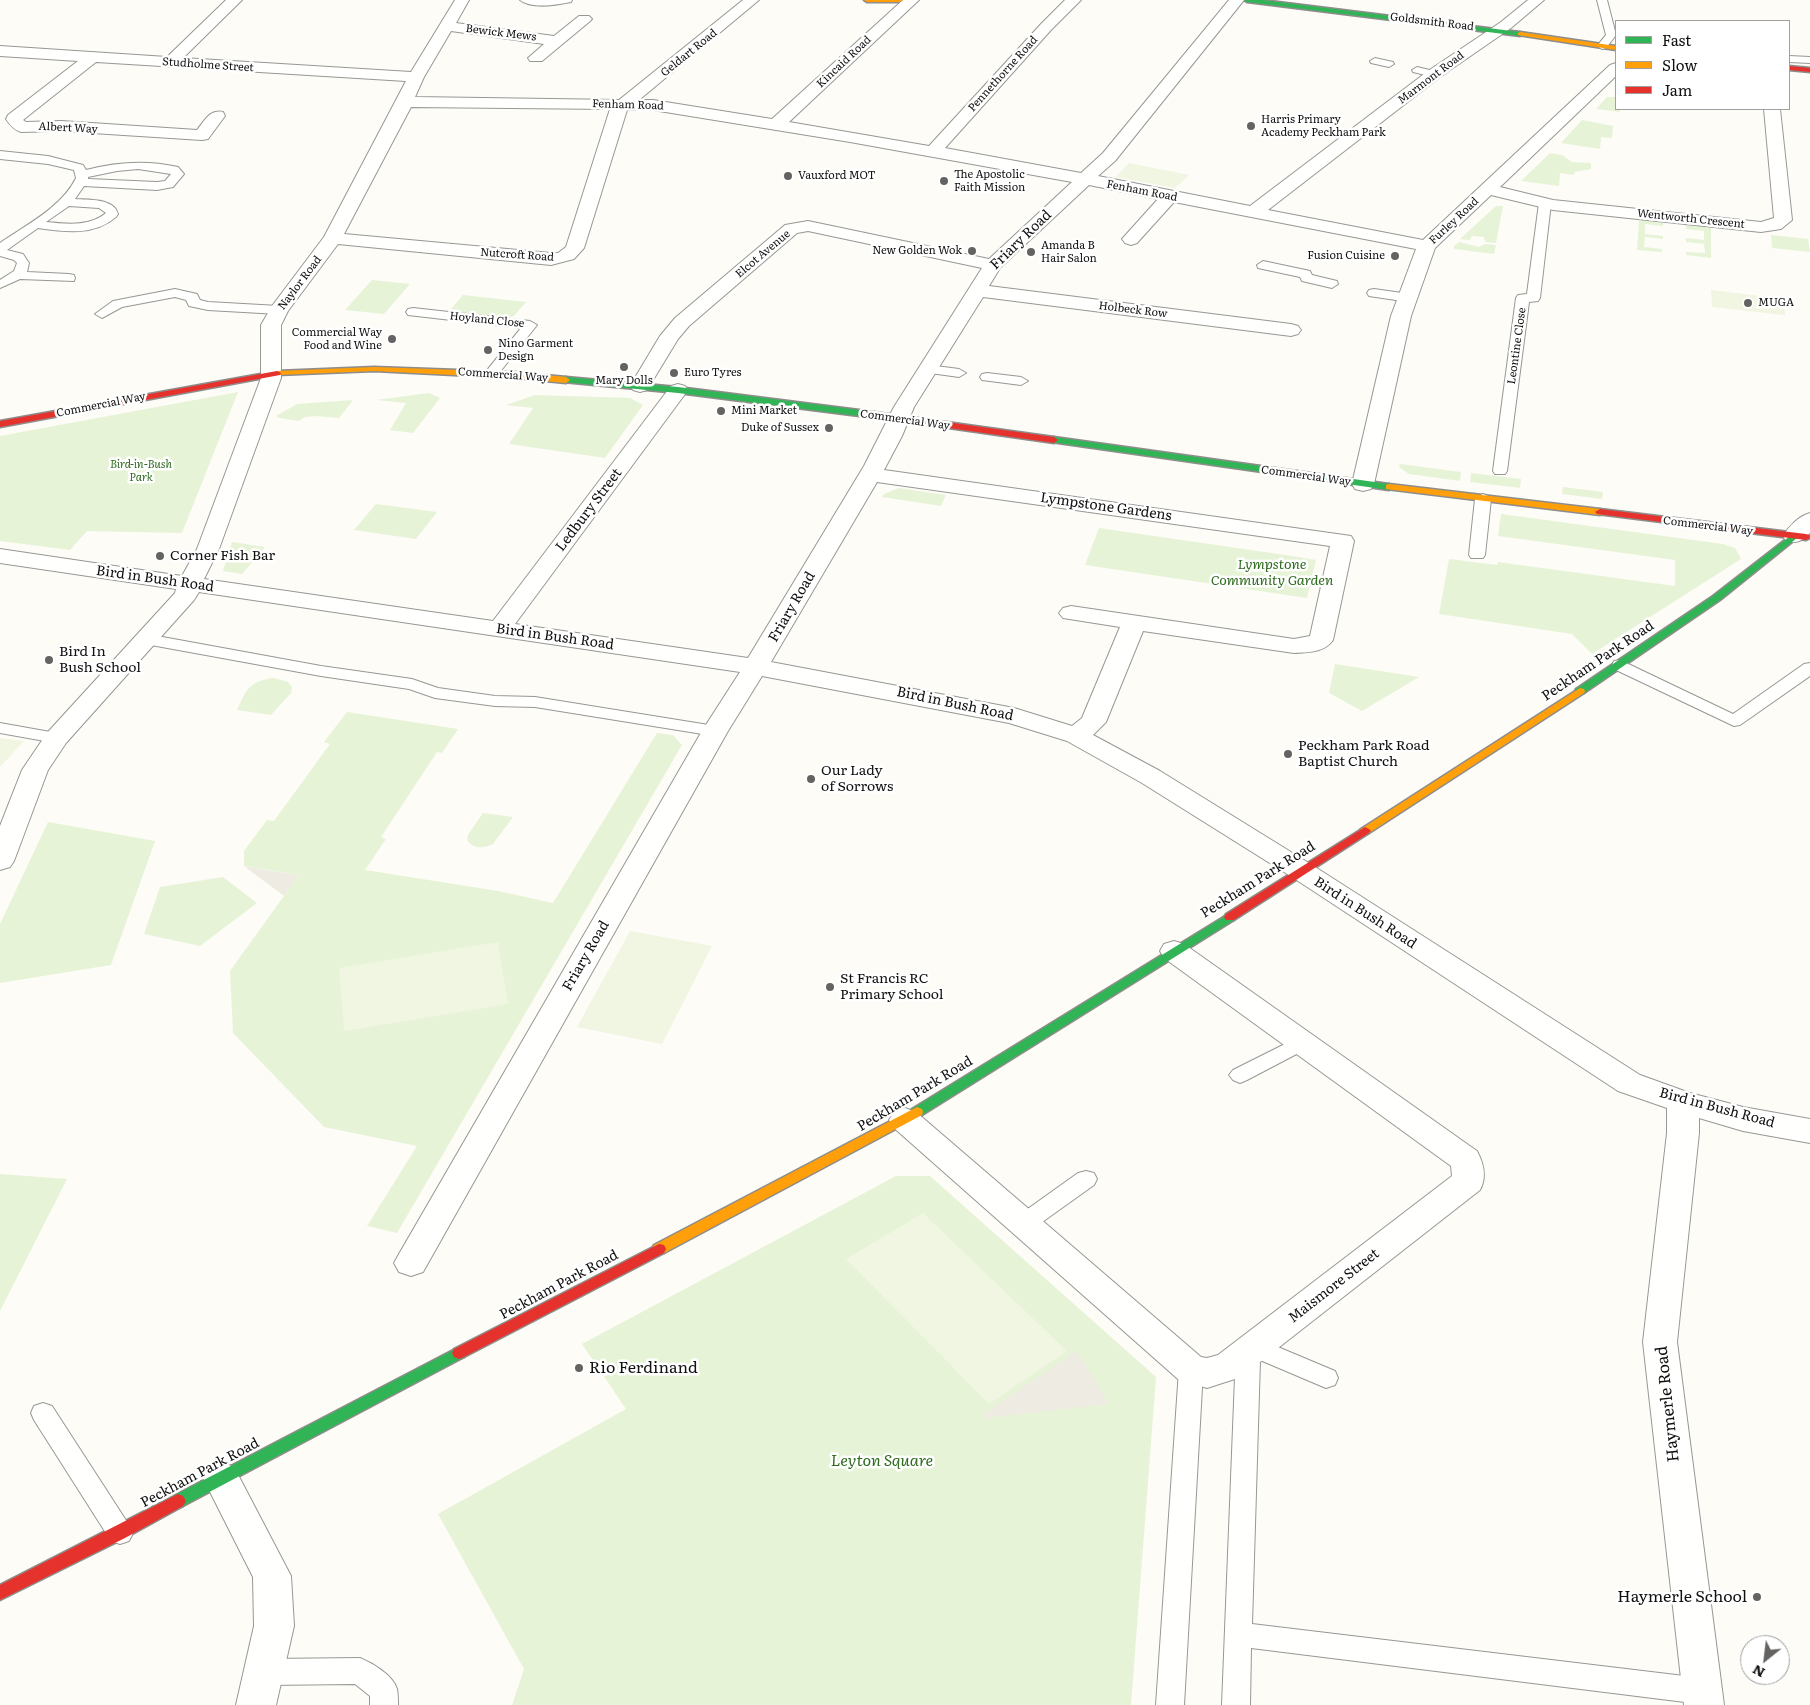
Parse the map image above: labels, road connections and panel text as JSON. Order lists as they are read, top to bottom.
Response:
{
  "streets": {
    "street": [
      "Goldsmith Road",
      "Bewick Mews",
      "Geldart Road",
      "Kincaid Road",
      "Studholme Street",
      "Pennethorne Road",
      "Marmont Road",
      "Fenham Road",
      "Albert Way",
      "Wentworth Crescent",
      "Furley Road",
      "Friary Road",
      "Elcot Avenue",
      "Nutcroft Road",
      "Naylor Road",
      "Holbeck Row",
      "Commercial Way",
      "Lympstone Gardens",
      "Ledbury Street",
      "Bird in Bush Road",
      "Peckham Park Road",
      "Maismore Street",
      "Haymerle Road"
    ],
    "lane": ["Hoyland Close", "Leontine Close"]
  },
  "crossings": [
    ["Goldsmith Road", "Marmont Road"],
    ["Bewick Mews", "Naylor Road"],
    ["Geldart Road", "Fenham Road"],
    ["Geldart Road", "Nutcroft Road"],
    ["Kincaid Road", "Fenham Road"],
    ["Studholme Street", "Albert Way"],
    ["Studholme Street", "Naylor Road"],
    ["Pennethorne Road", "Fenham Road"],
    ["Marmont Road", "Fenham Road"],
    ["Fenham Road", "Furley Road"],
    ["Fenham Road", "Friary Road"],
    ["Fenham Road", "Nutcroft Road"],
    ["Fenham Road", "Naylor Road"],
    ["Wentworth Crescent", "Furley Road"],
    ["Wentworth Crescent", "Leontine Close"],
    ["Furley Road", "Commercial Way"],
    ["Friary Road", "Elcot Avenue"],
    ["Friary Road", "Holbeck Row"],
    ["Friary Road", "Commercial Way"],
    ["Friary Road", "Lympstone Gardens"],
    ["Friary Road", "Bird in Bush Road"],
    ["Elcot Avenue", "Commercial Way"],
    ["Nutcroft Road", "Naylor Road"],
    ["Naylor Road", "Commercial Way"],
    ["Naylor Road", "Bird in Bush Road"],
    ["Hoyland Close", "Commercial Way"],
    ["Commercial Way", "Ledbury Street"],
    ["Commercial Way", "Peckham Park Road"],
    ["Ledbury Street", "Bird in Bush Road"],
    ["Bird in Bush Road", "Peckham Park Road"],
    ["Bird in Bush Road", "Haymerle Road"],
    ["Peckham Park Road", "Maismore Street"]
  ],
  "parks": ["Bird-in-Bush Park", "Lympstone Community Garden", "Leyton Square"],
  "places": [
    "Harris Primary Academy Peckham Park",
    "Vauxford MOT",
    "The Apostolic Faith Mission",
    "New Golden Wok",
    "Amanda B Hair Salon",
    "Fusion Cuisine",
    "MUGA",
    "Commercial Way Food and Wine",
    "Nino Garment Design",
    "Mary Dolls",
    "Euro Tyres",
    "Mini Market",
    "Duke of Sussex",
    "Corner Fish Bar",
    "Bird In Bush School",
    "Peckham Park Road Baptist Church",
    "Our Lady of Sorrows",
    "St Francis RC Primary School",
    "Rio Ferdinand",
    "Haymerle School"
  ],
  "legend": ["Fast", "Slow", "Jam"],
  "north": "bottom left"
}
